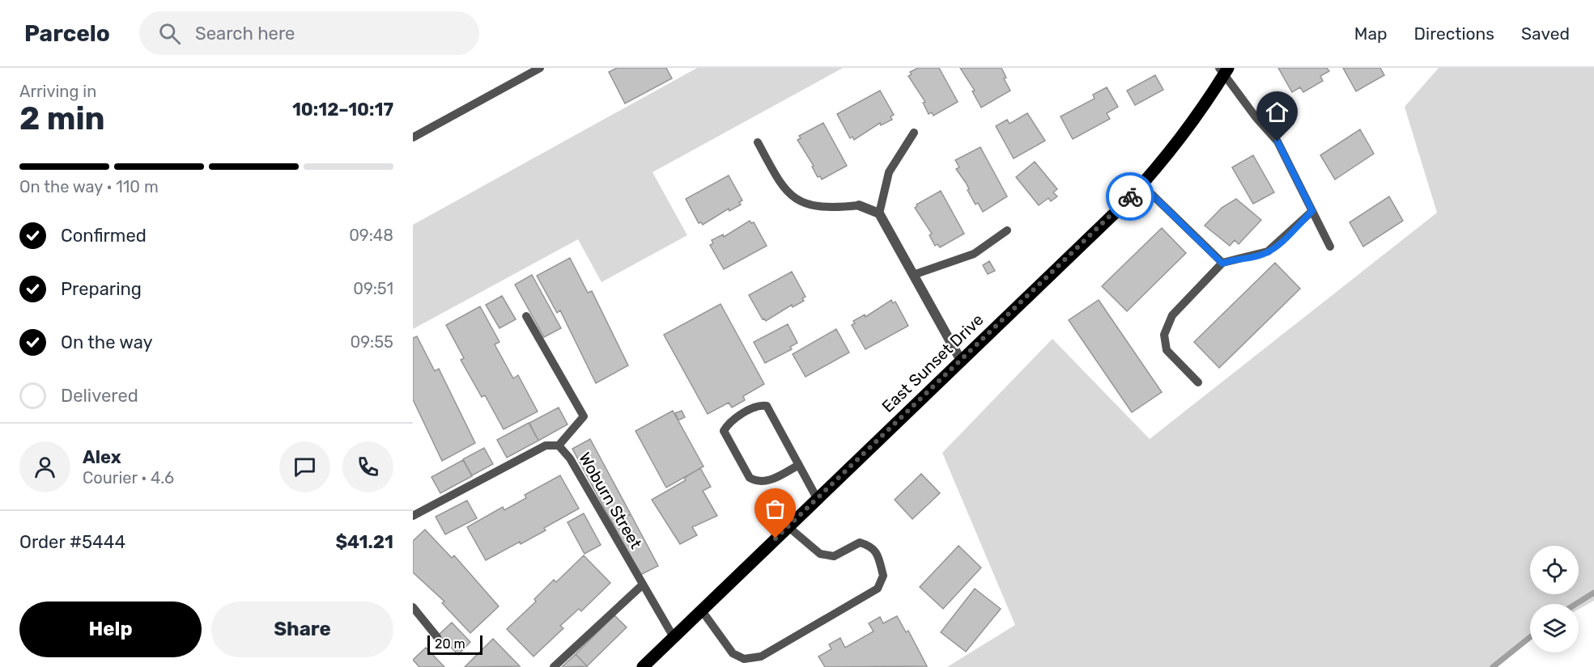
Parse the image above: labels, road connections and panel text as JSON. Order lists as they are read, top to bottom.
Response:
{
  "streets": {
    "main road": ["East Sunset Drive"],
    "lane": ["Woburn Street"]
  },
  "crossings": [
    ["East Sunset Drive", "Woburn Street"]
  ],
  "scale_bar": "20 m",
  "page": {
    "header": "Parcelo",
    "search": "Search here",
    "nav": ["Map", "Directions", "Saved"],
    "heading": ["2 min", "Arriving in", "10:12–10:17"],
    "panel": [
      "Alex",
      "Courier · 4.6",
      "Order #5444",
      "$41.21"
    ],
    "bar": "On the way · 110 m",
    "list": [
      ["Confirmed", "09:48"],
      ["Preparing", "09:51"],
      ["On the way", "09:55"],
      "Delivered"
    ],
    "buttons": ["Help", "Share"],
    "scale": "20 m"
  }
}
